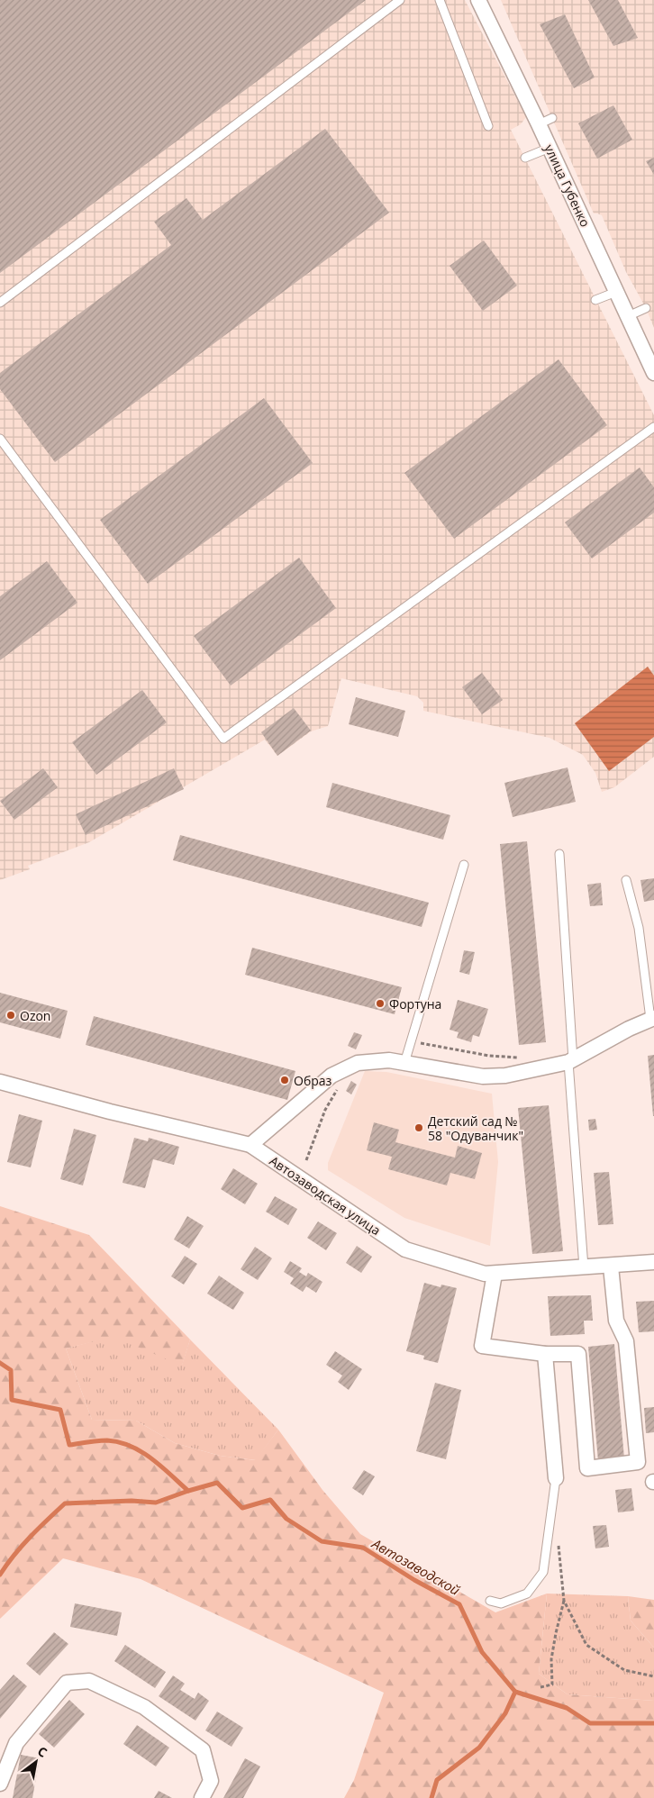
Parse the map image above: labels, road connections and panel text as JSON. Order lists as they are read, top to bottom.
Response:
{
  "streets": {
    "street": ["улица Губенко", "Автозаводская улица"]
  },
  "water": ["Автозаводской"],
  "places": [
    "Фортуна",
    "Ozon",
    "Образ",
    "Детский сад № 58 \"Одуванчик\""
  ],
  "north": "top right"
}
